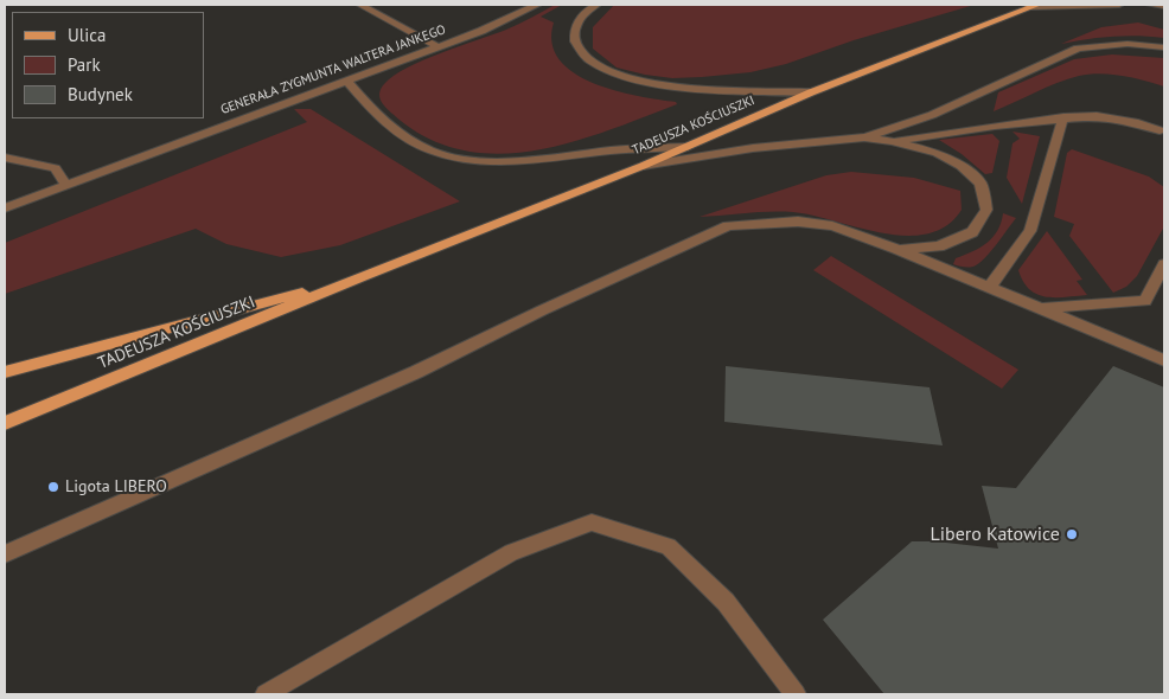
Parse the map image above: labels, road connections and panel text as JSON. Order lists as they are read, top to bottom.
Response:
{
  "streets": {
    "main road": ["TADEUSZA KOŚCIUSZKI"],
    "street": ["GENERAŁA ZYGMUNTA WALTERA JANKEGO"]
  },
  "places": ["Ligota LIBERO", "Libero Katowice"],
  "legend": ["Ulica", "Park", "Budynek"]
}
